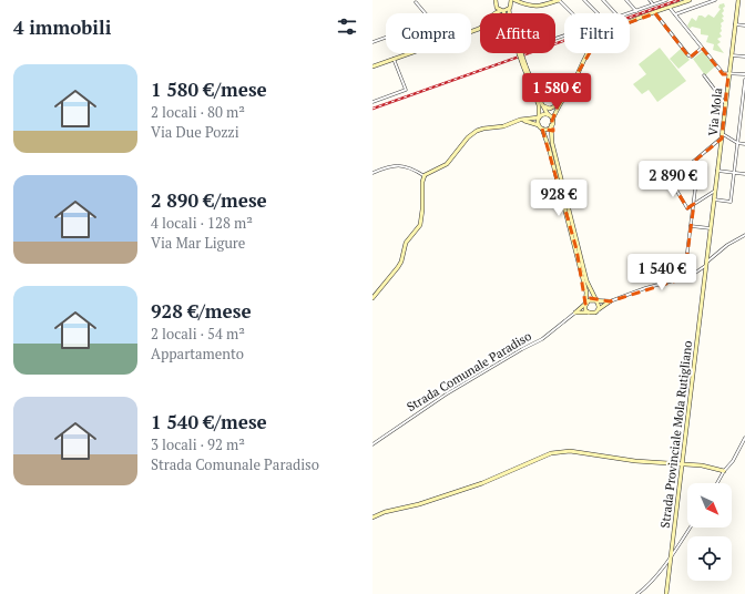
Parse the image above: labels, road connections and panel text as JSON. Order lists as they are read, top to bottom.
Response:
{
  "streets": {
    "street": ["Via Mola", "Strada Comunale Paradiso", "Strada Provinciale Mola Rutigliano"]
  },
  "crossings": [
    ["Via Mola", "Strada Provinciale Mola Rutigliano"]
  ],
  "north": "bottom right",
  "page": {
    "heading": "4 immobili",
    "chip": ["Compra", "Affitta", "Filtri"],
    "list": [
      {
        "name": "1 580 €/mese",
        "note": "2 locali · 80 m² · Via Due Pozzi"
      },
      {
        "name": "2 890 €/mese",
        "note": "4 locali · 128 m² · Via Mar Ligure"
      },
      {
        "name": "928 €/mese",
        "note": "2 locali · 54 m² · Appartamento"
      },
      {
        "name": "1 540 €/mese",
        "note": "3 locali · 92 m² · Strada Comunale Paradiso"
      }
    ],
    "price": [
      "1 580 €",
      "2 890 €",
      "928 €",
      "1 540 €"
    ]
  }
}
